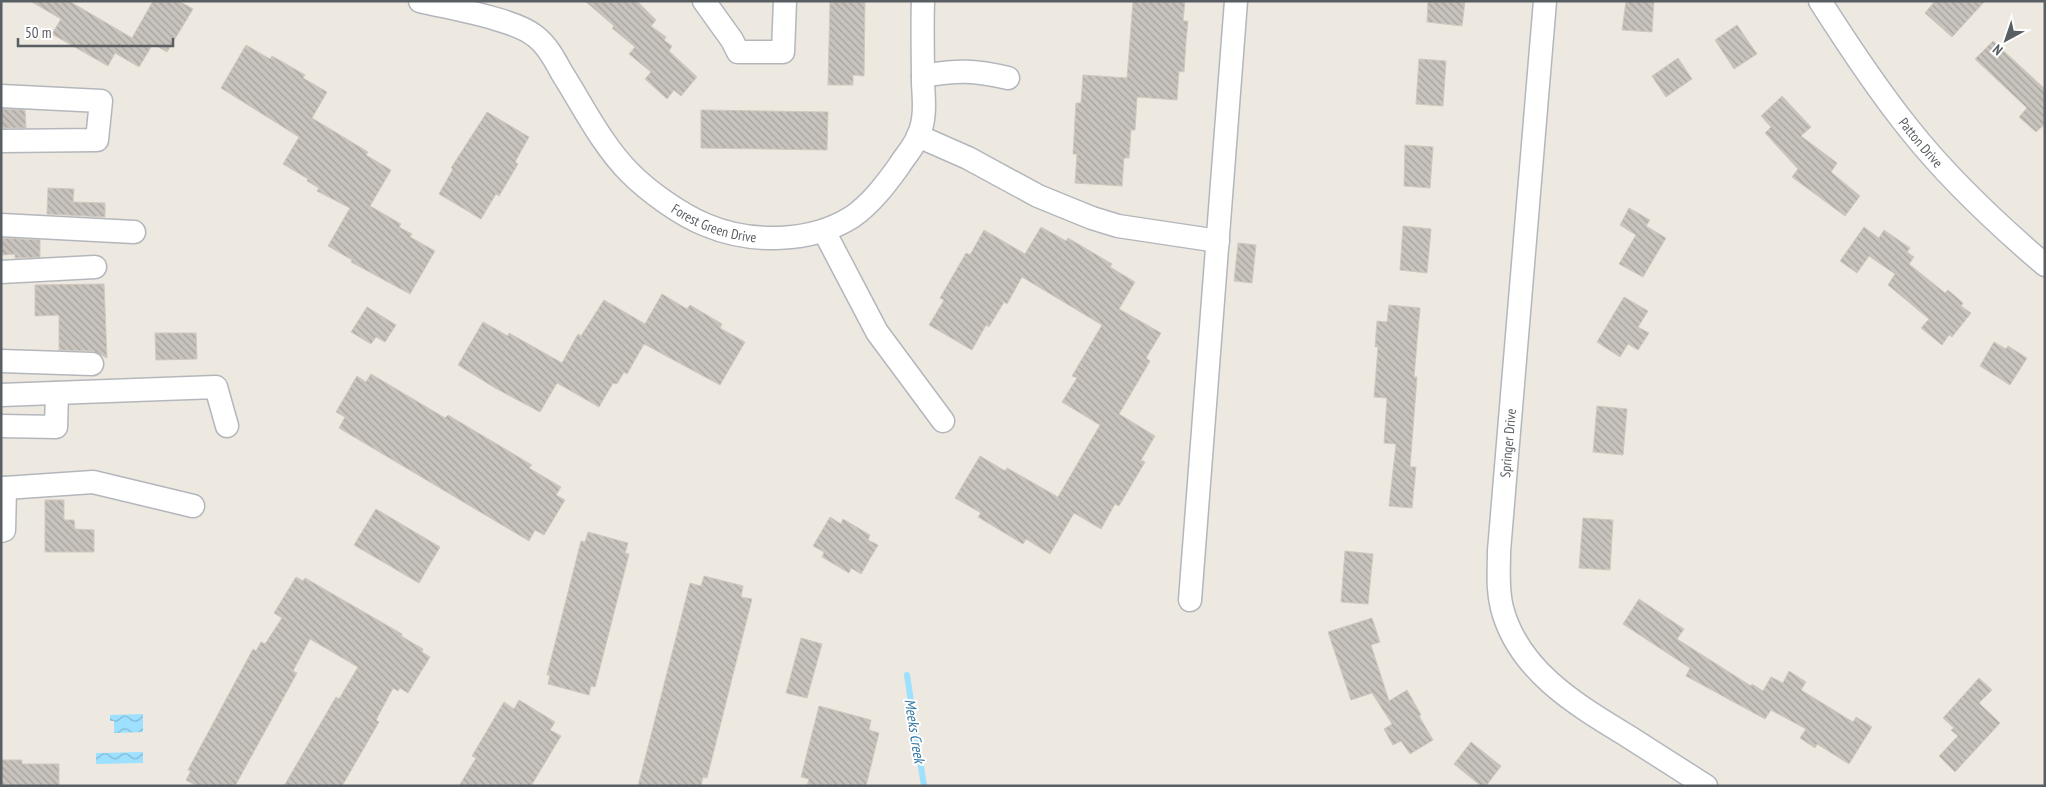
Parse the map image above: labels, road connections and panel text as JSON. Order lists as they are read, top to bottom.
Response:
{
  "streets": {
    "street": ["Patton Drive", "Forest Green Drive", "Springer Drive"]
  },
  "water": ["Meeks Creek"],
  "scale_bar": "50 m",
  "north": "bottom left"
}
